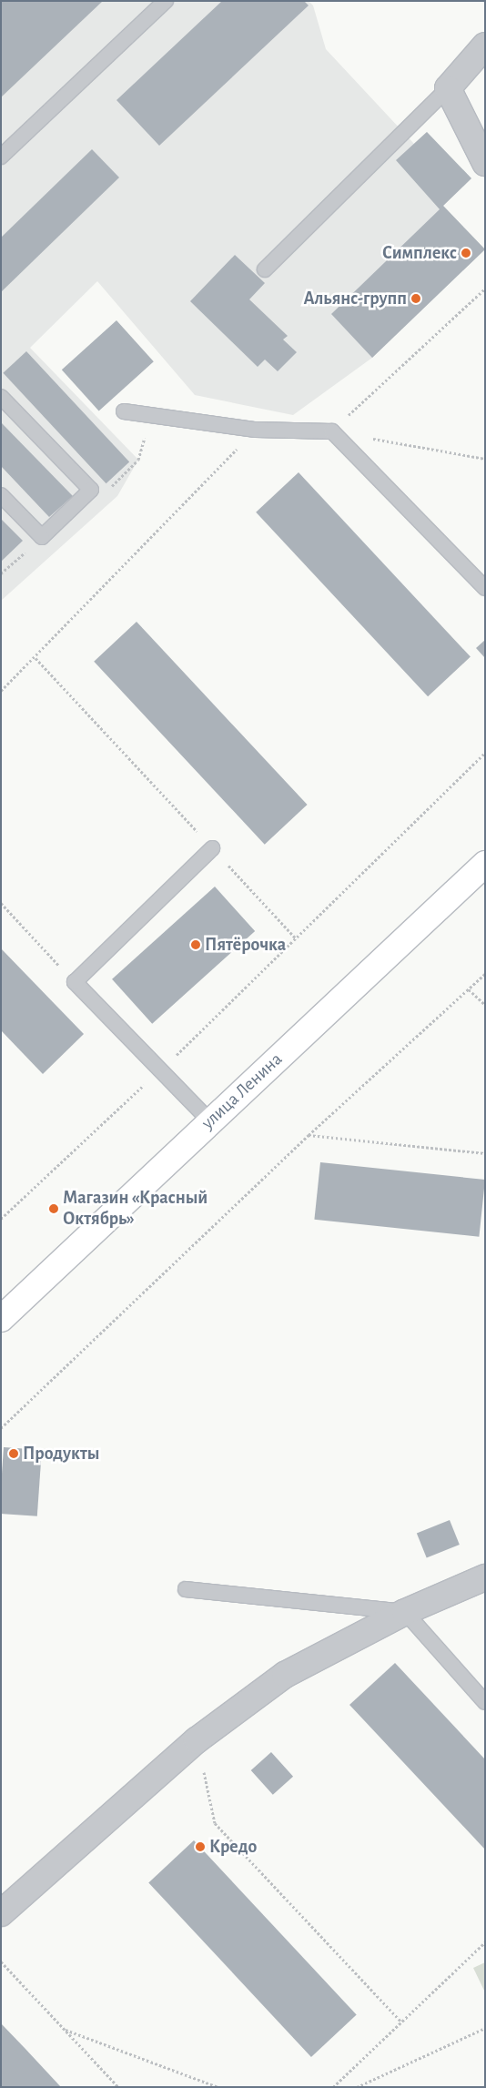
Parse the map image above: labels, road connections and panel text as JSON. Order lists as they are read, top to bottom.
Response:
{
  "streets": {
    "main road": ["улица Ленина"]
  },
  "places": [
    "Симплекс",
    "Альянс-групп",
    "Пятёрочка",
    "Магазин «Красный Октябрь»",
    "Продукты",
    "Кредо"
  ]
}
